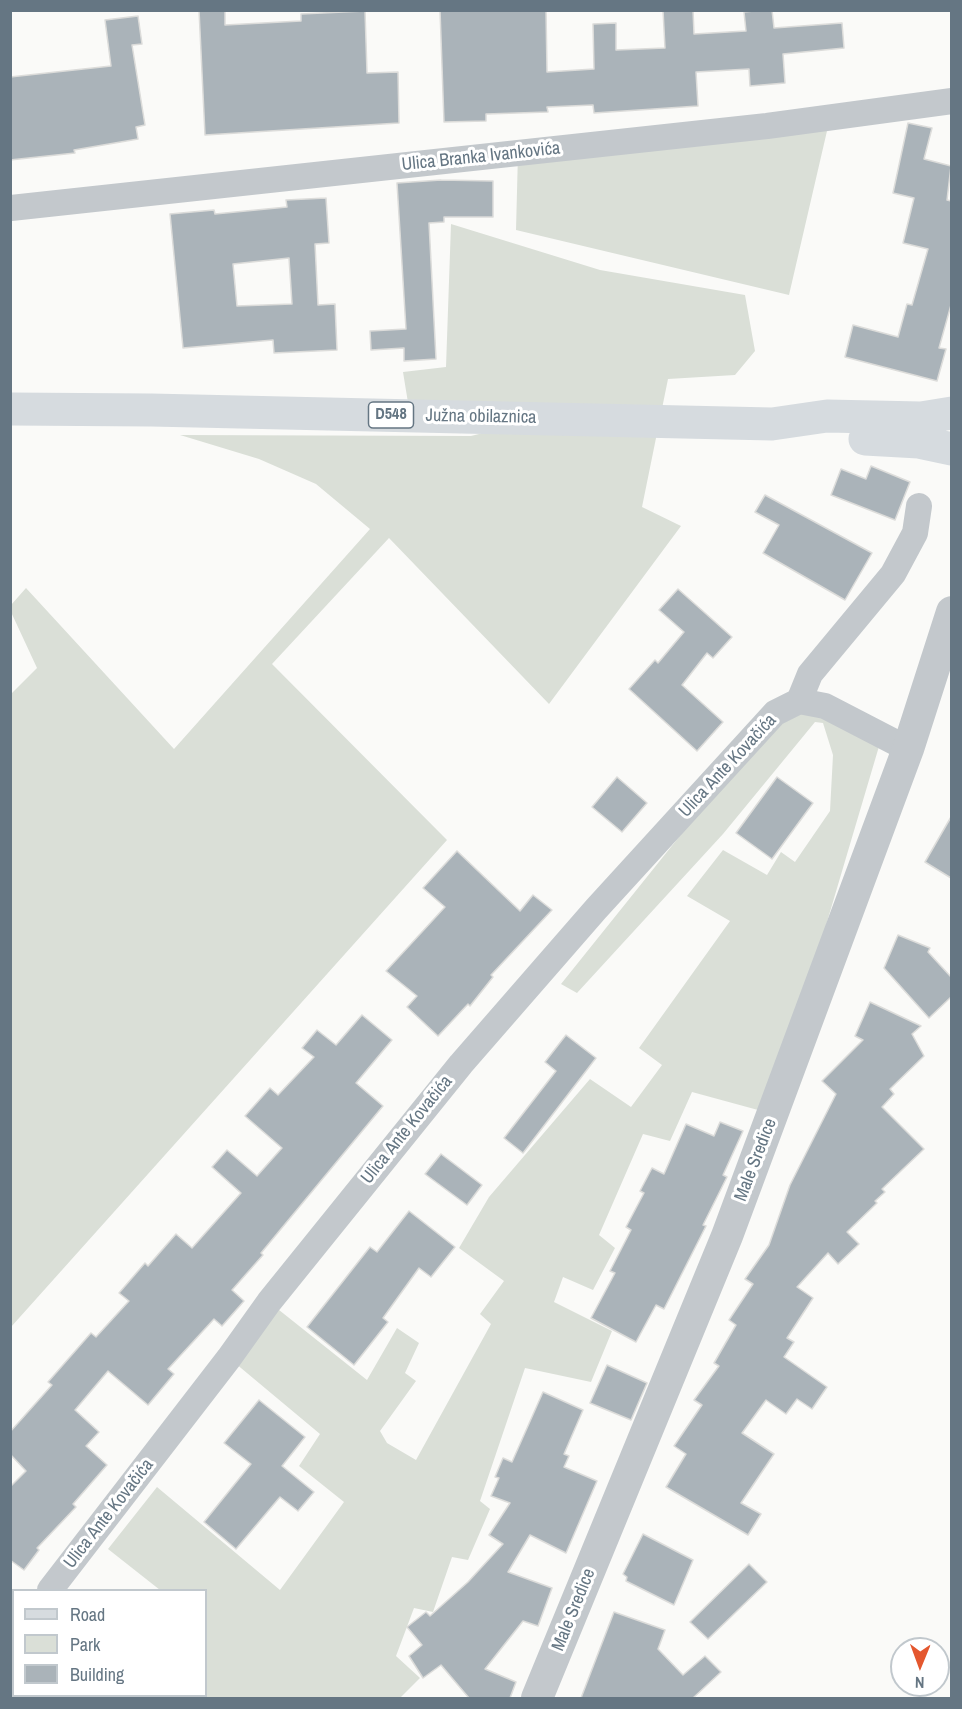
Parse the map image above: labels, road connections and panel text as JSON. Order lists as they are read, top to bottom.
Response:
{
  "streets": {
    "main road": ["D548", "Južna obilaznica"],
    "street": ["Ulica Branka Ivankovića", "Ulica Ante Kovačića", "Male Sredice"]
  },
  "legend": ["Road", "Park", "Building"],
  "north": "bottom"
}
